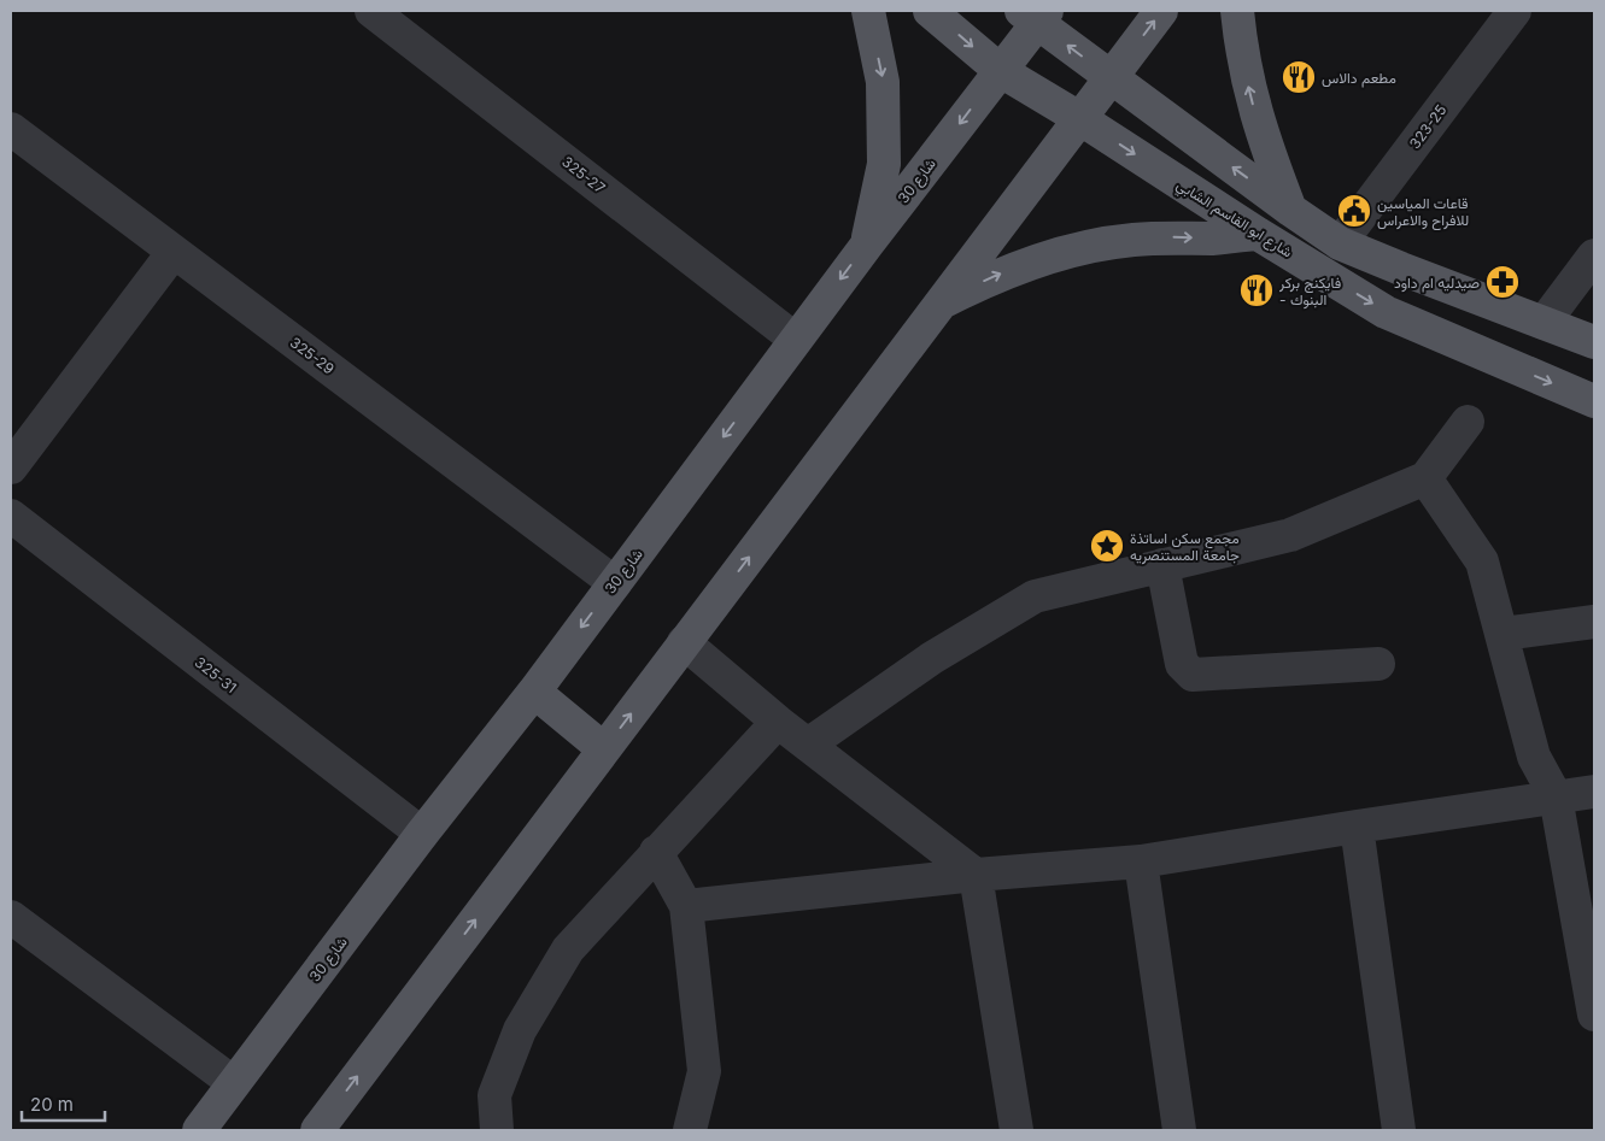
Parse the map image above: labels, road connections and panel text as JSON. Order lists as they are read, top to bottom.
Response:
{
  "streets": {
    "main road": ["شارع 30", "شارع ابو القاسم الشابي"],
    "street": [
      "323-25",
      "325-27",
      "325-29",
      "325-31"
    ]
  },
  "crossings": [
    ["325-27", "شارع 30"],
    ["شارع 30", "شارع ابو القاسم الشابي"],
    ["شارع 30", "325-29"],
    ["شارع 30", "325-31"]
  ],
  "places": {
    "restaurant": ["مطعم دالاس", "فايكنج بركر - البنوك"],
    "public building": ["قاعات المياسين للافراح والاعراس"],
    "pharmacy": ["صيدليه ام داود"],
    "place": ["مجمع سكن اساتذة جامعة المستنصريه"]
  },
  "scale_bar": "20 m"
}
